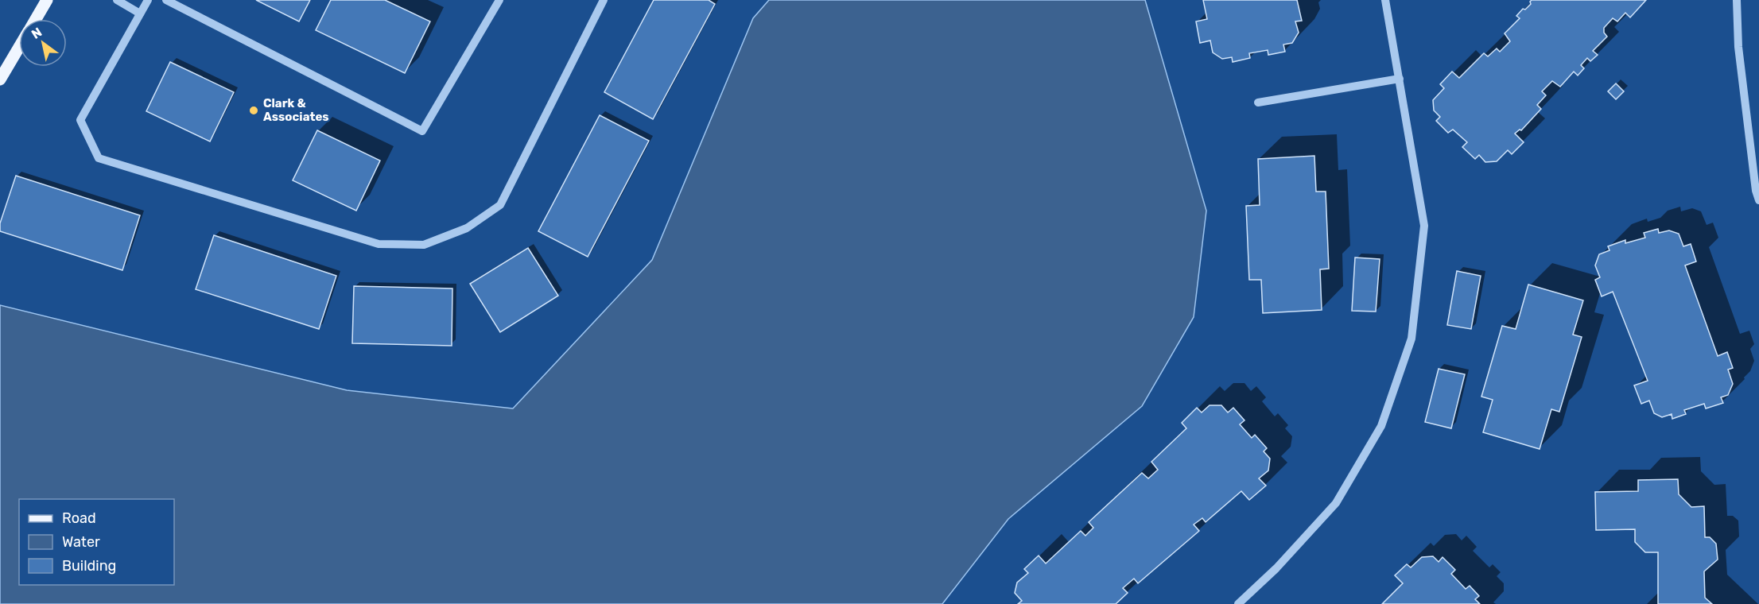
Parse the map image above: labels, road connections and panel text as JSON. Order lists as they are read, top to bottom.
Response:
{
  "places": ["Clark & Associates"],
  "legend": ["Road", "Water", "Building"],
  "north": "top left"
}
